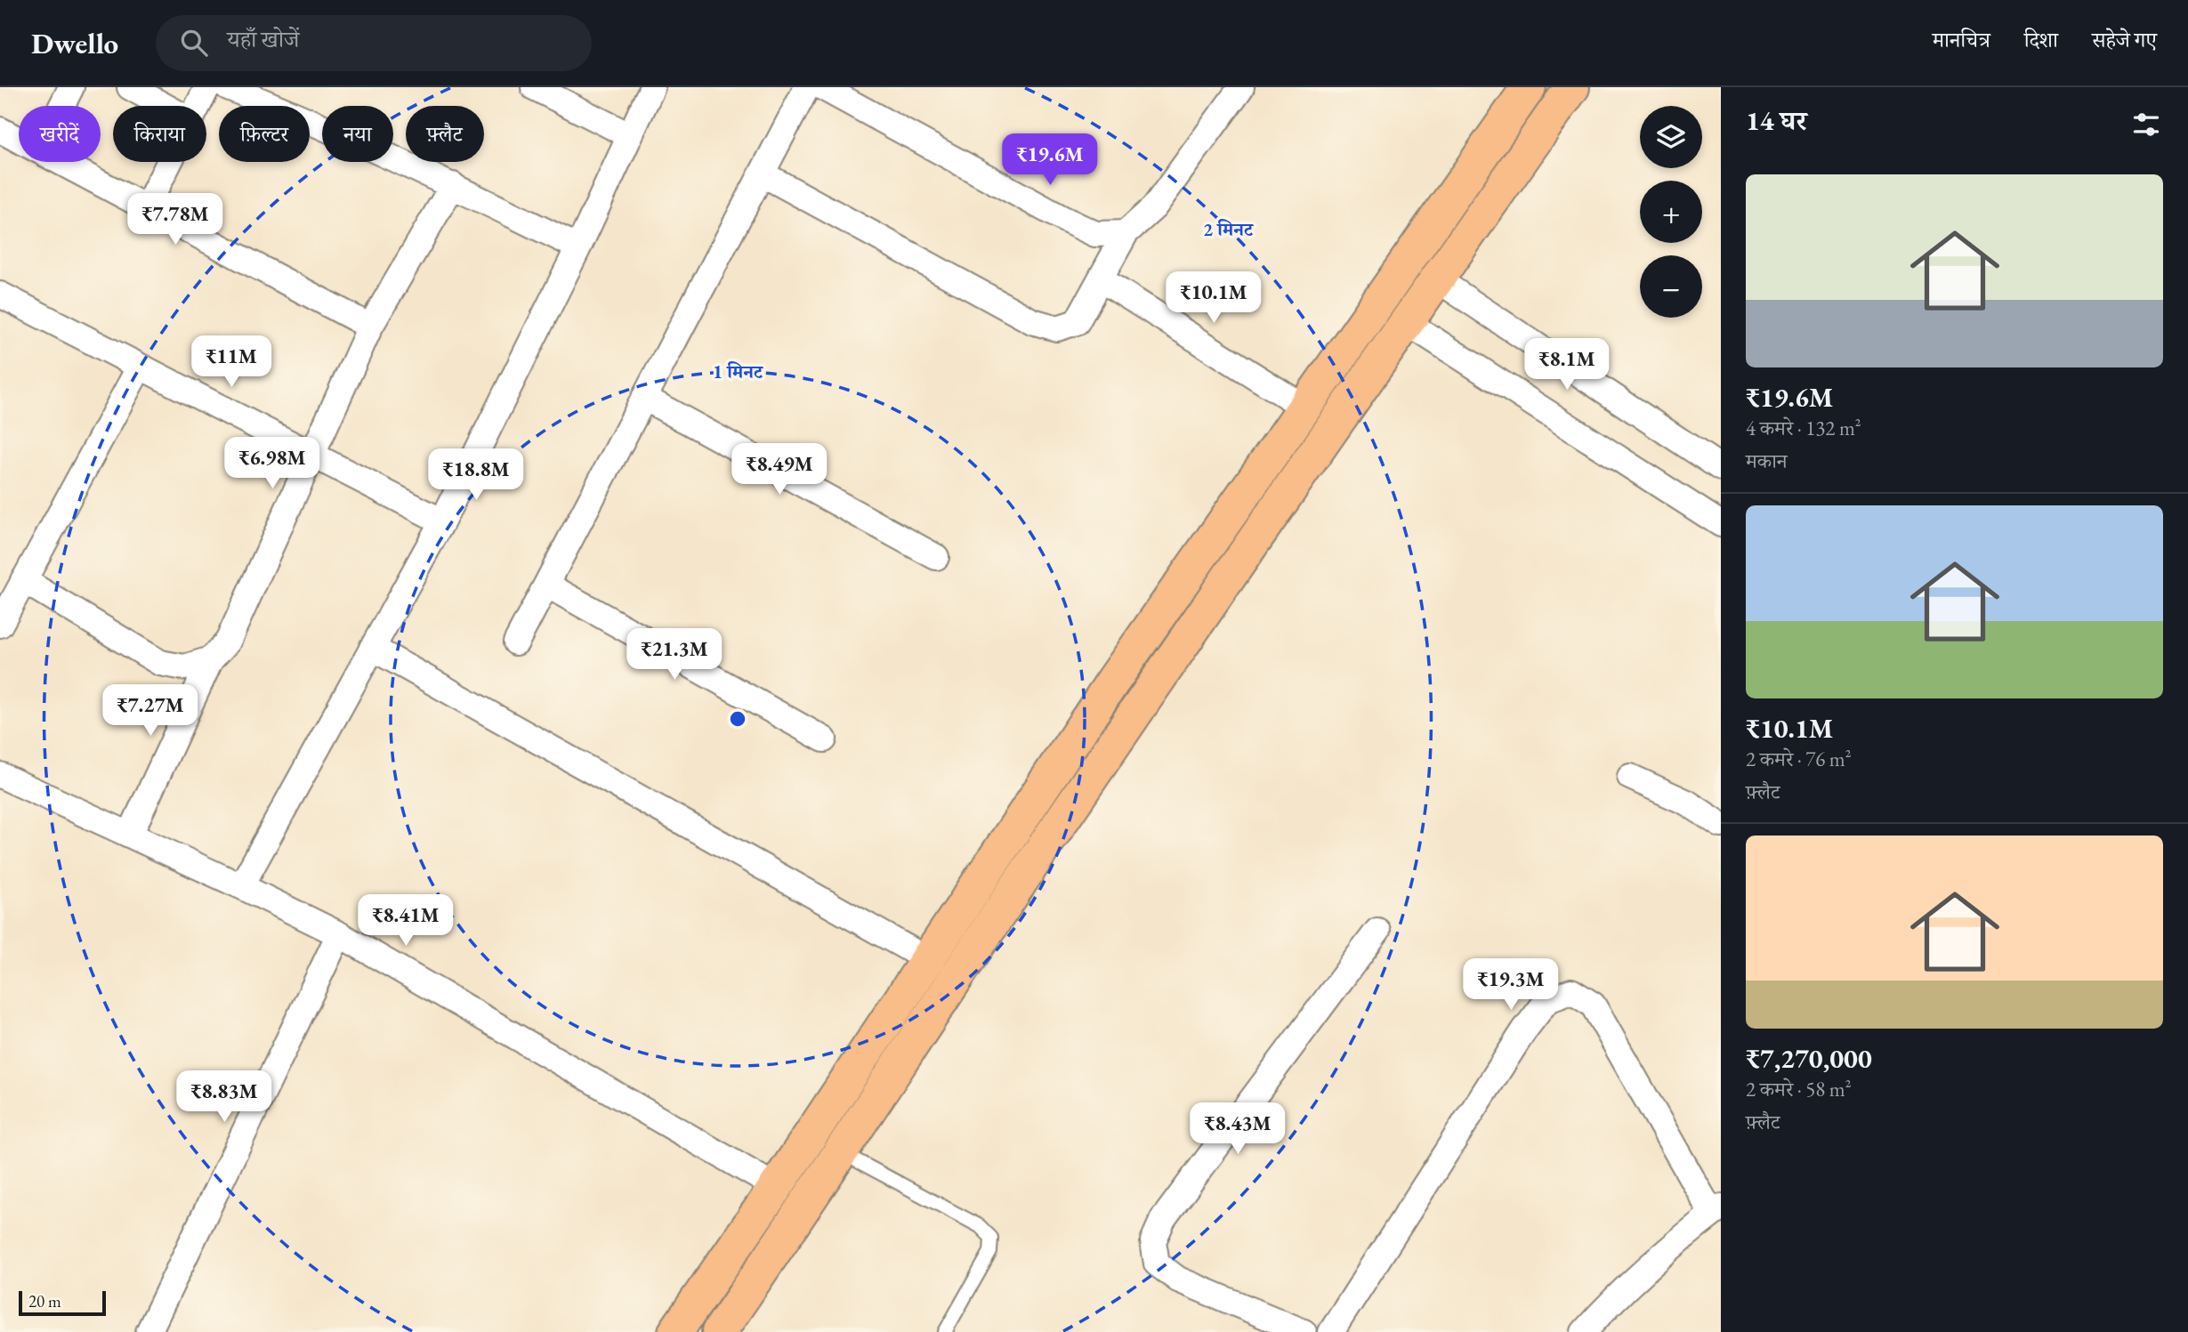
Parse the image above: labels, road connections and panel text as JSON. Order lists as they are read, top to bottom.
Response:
{
  "scale_bar": "20 m",
  "page": {
    "header": "Dwello",
    "search": "यहाँ खोजें",
    "nav": ["मानचित्र", "दिशा", "सहेजे गए"],
    "heading": "14 घर",
    "map_buttons": ["+", "−"],
    "chip": [
      "खरीदें",
      "किराया",
      "फ़िल्टर",
      "नया",
      "फ़्लैट"
    ],
    "price": [
      "₹19.6M",
      "₹7.78M",
      "₹10.1M",
      "₹11M",
      "₹8.1M",
      "₹6.98M",
      "₹8.49M",
      "₹18.8M",
      "₹21.3M",
      "₹7.27M",
      "₹8.41M",
      "₹19.3M",
      "₹8.83M",
      "₹8.43M"
    ],
    "list": [
      {
        "name": "₹19.6M",
        "note": "4 कमरे · 132 m² · मकान"
      },
      {
        "name": "₹10.1M",
        "note": "2 कमरे · 76 m² · फ़्लैट"
      },
      {
        "name": "₹7,270,000",
        "note": "2 कमरे · 58 m² · फ़्लैट"
      }
    ],
    "scale": "20 m"
  },
  "rings": ["2 मिनट", "1 मिनट"]
}
